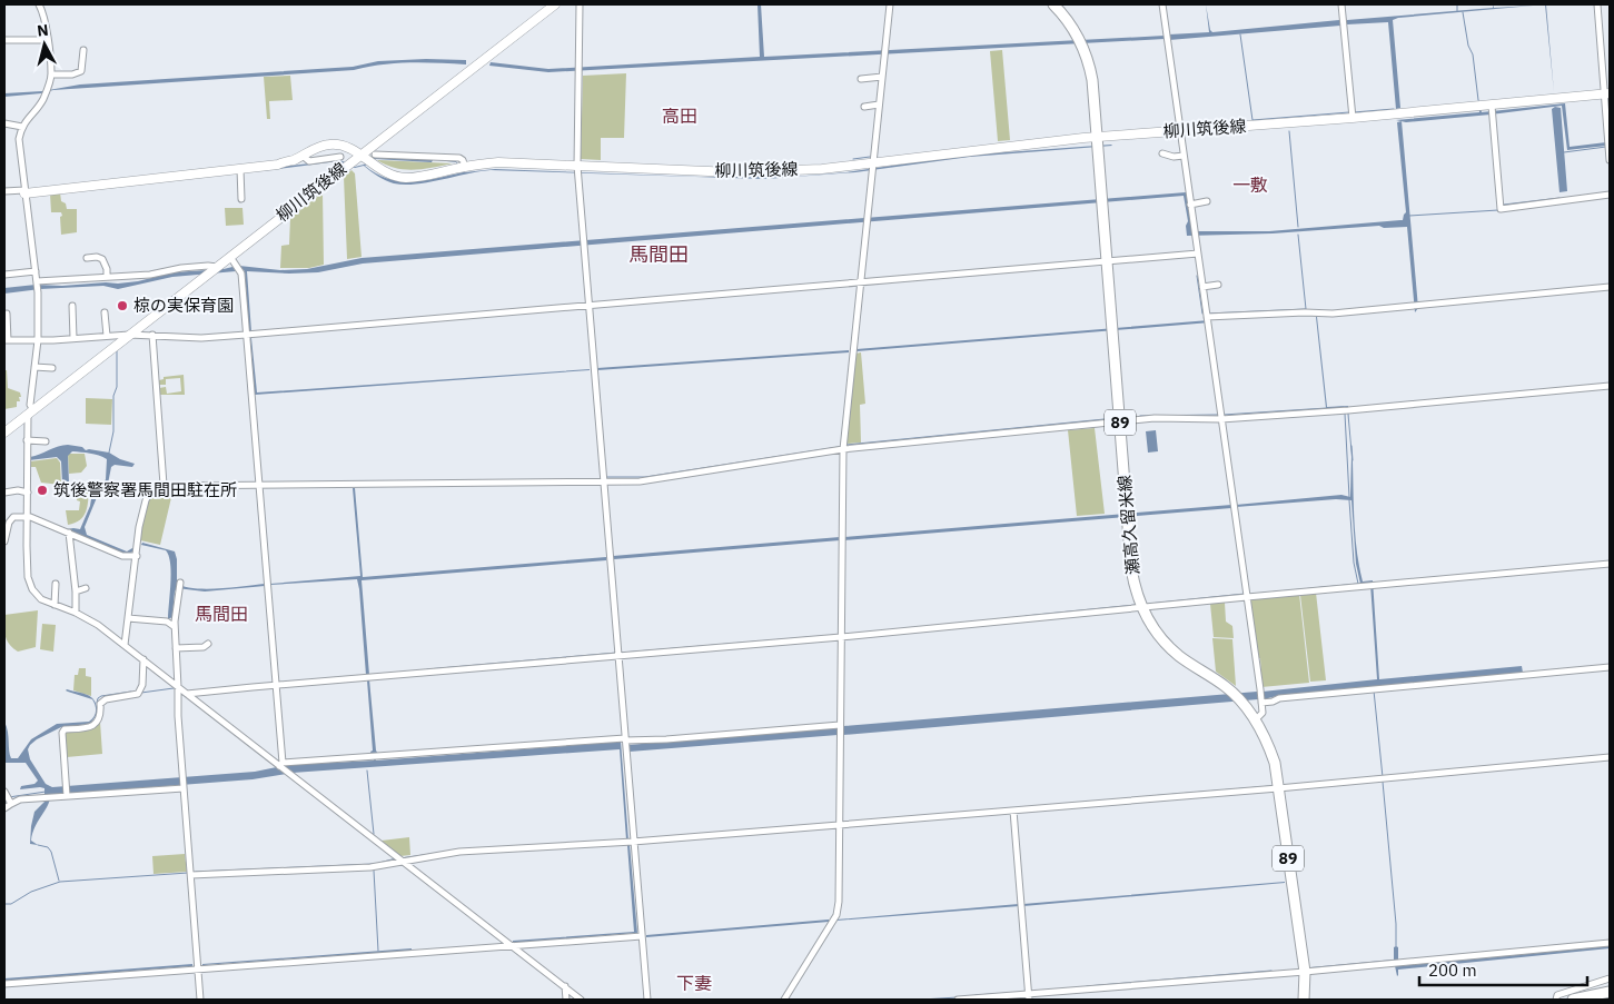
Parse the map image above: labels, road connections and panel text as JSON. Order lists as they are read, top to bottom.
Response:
{
  "streets": {
    "main road": ["柳川筑後線", "89", "瀬高久留米線"]
  },
  "crossings": [
    ["柳川筑後線", "瀬高久留米線"]
  ],
  "districts": [
    "高田",
    "一敷",
    "馬間田",
    "馬間田",
    "下妻"
  ],
  "places": ["椋の実保育園", "筑後警察署馬間田駐在所"],
  "scale_bar": "200 m",
  "north": "top"
}
